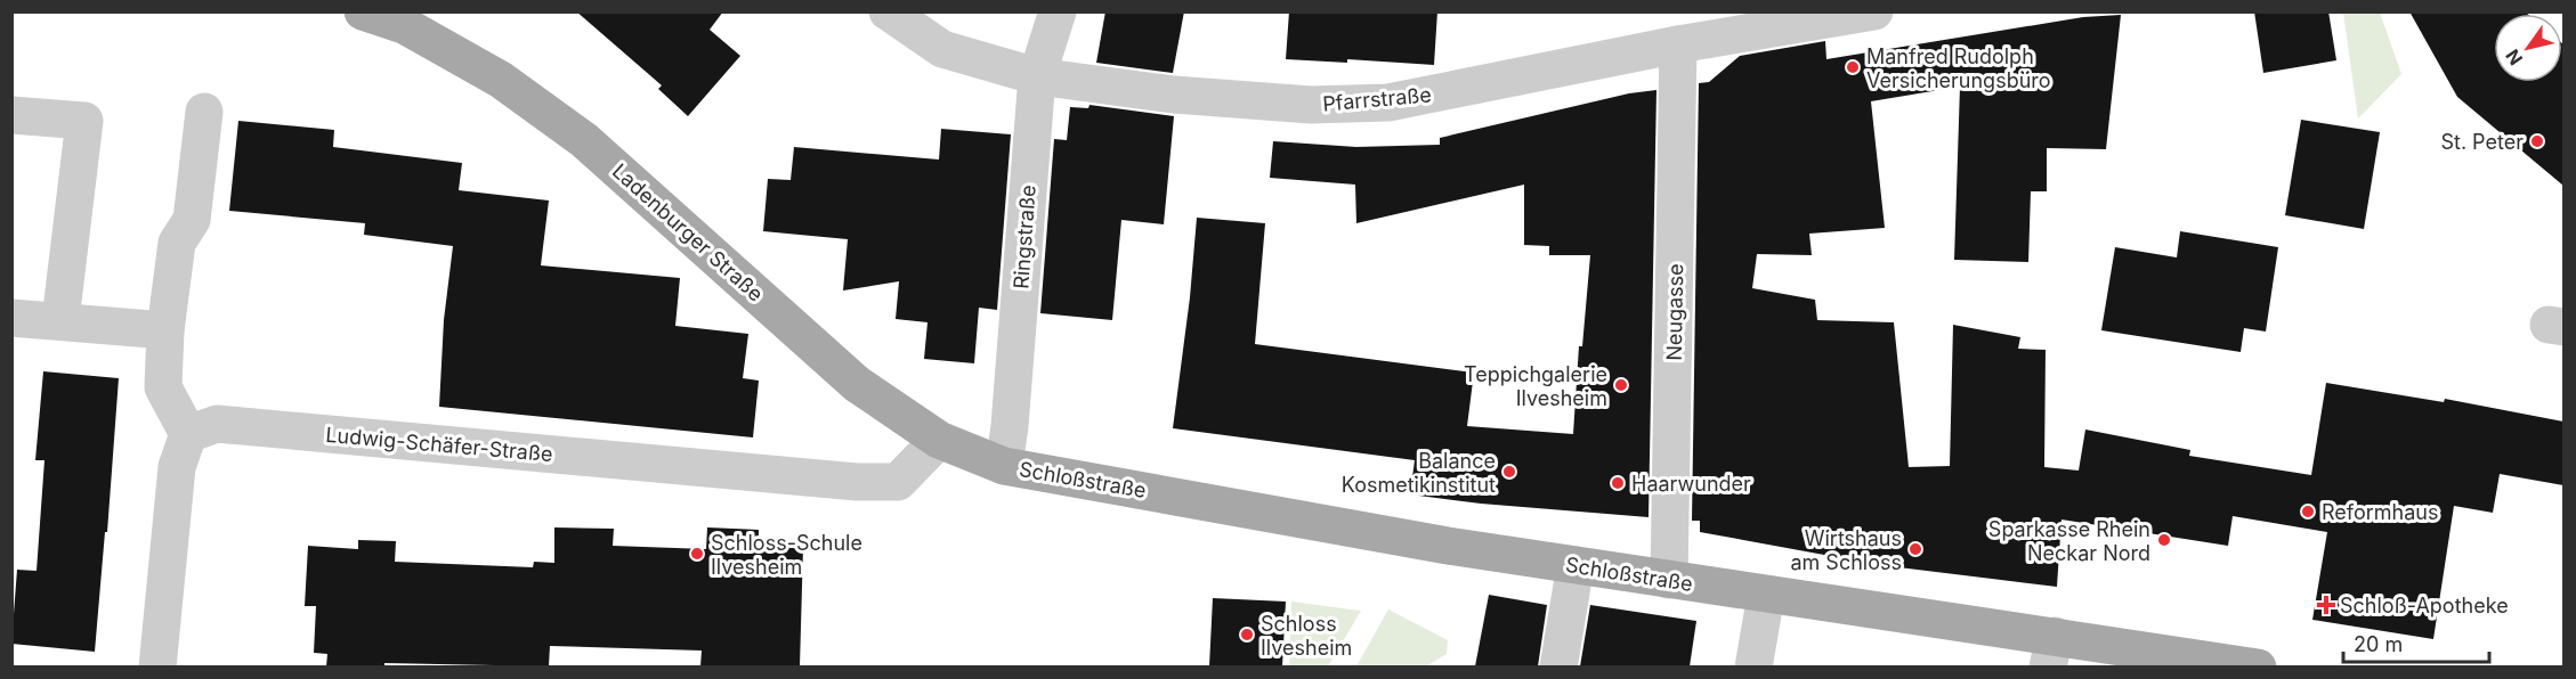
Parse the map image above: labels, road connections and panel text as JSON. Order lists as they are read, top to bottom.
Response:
{
  "streets": {
    "main road": ["Ladenburger Straße", "Schloßstraße"],
    "street": [
      "Pfarrstraße",
      "Ringstraße",
      "Neugasse",
      "Ludwig-Schäfer-Straße"
    ]
  },
  "crossings": [
    ["Pfarrstraße", "Ringstraße"],
    ["Pfarrstraße", "Neugasse"],
    ["Ladenburger Straße", "Ringstraße"],
    ["Ladenburger Straße", "Ludwig-Schäfer-Straße"],
    ["Ladenburger Straße", "Schloßstraße"],
    ["Ringstraße", "Schloßstraße"],
    ["Neugasse", "Schloßstraße"]
  ],
  "places": {
    "other": [
      "Manfred Rudolph Versicherungsbüro",
      "St. Peter",
      "Teppichgalerie Ilvesheim",
      "Balance Kosmetikinstitut",
      "Haarwunder",
      "Reformhaus",
      "Sparkasse Rhein Neckar Nord",
      "Wirtshaus am Schloss",
      "Schloss-Schule Ilvesheim",
      "Schloss Ilvesheim"
    ],
    "health": ["Schloß-Apotheke"]
  },
  "scale_bar": "20 m",
  "north": "bottom left"
}
